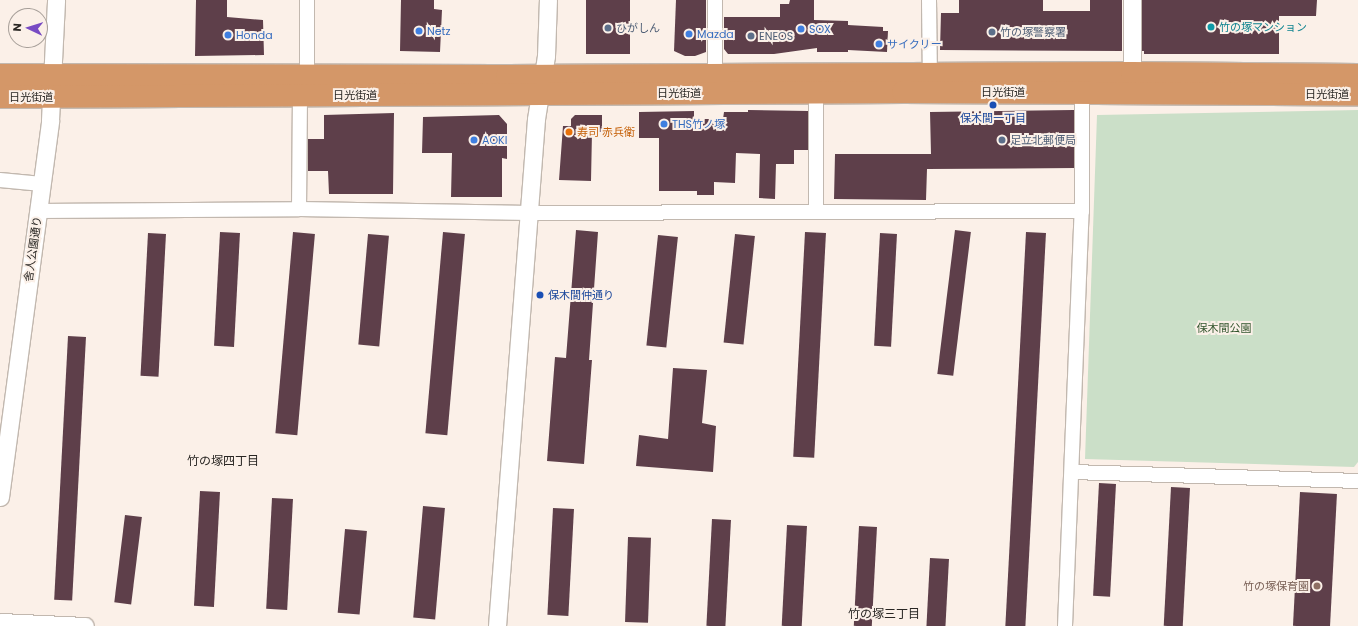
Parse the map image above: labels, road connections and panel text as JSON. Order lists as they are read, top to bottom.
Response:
{
  "streets": {
    "highway": ["日光街道"],
    "street": ["舎人公園通り"]
  },
  "crossings": [
    ["日光街道", "舎人公園通り"]
  ],
  "districts": ["竹の塚四丁目", "竹の塚三丁目"],
  "parks": ["保木間公園"],
  "places": [
    "竹の塚マンション",
    "ひがしん",
    "SOX",
    "Netz",
    "竹の塚警察署",
    "Mazda",
    "Honda",
    "ENEOS",
    "サイクリー",
    "保木間一丁目",
    "THS竹ノ塚",
    "寿司 赤兵衛",
    "AOKI",
    "足立北郵便局",
    "保木間仲通り",
    "竹の塚保育園"
  ],
  "north": "left"
}
